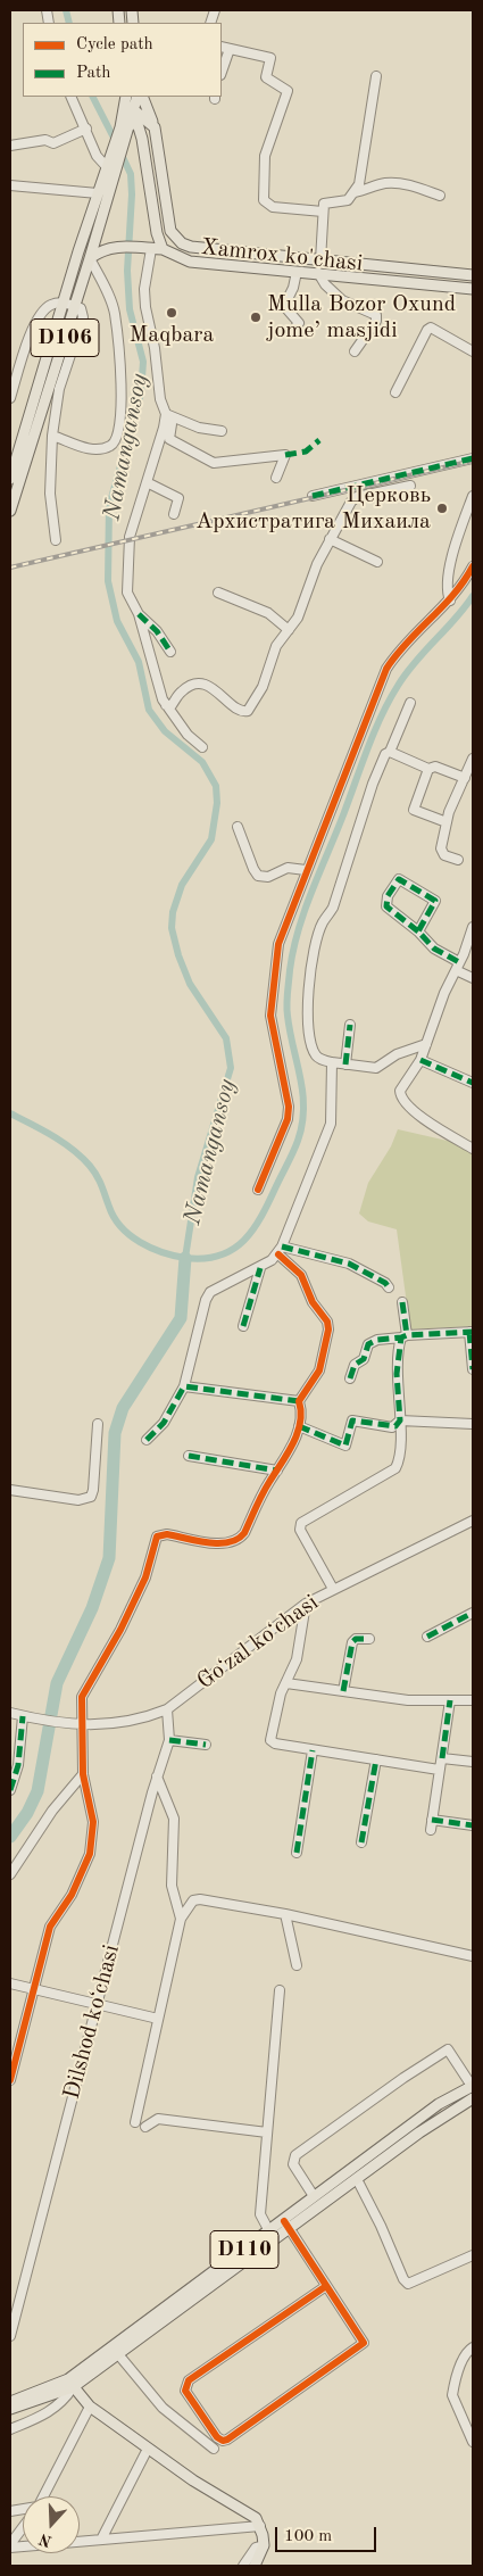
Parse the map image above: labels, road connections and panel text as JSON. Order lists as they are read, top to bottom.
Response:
{
  "streets": {
    "main road": ["Xamrox ko'chasi", "D106", "D110"],
    "street": ["Goʻzal koʻchasi", "Dilshod koʻchasi"]
  },
  "crossings": [
    ["Goʻzal koʻchasi", "Dilshod koʻchasi"]
  ],
  "water": ["Namangansoy"],
  "places": ["Maqbara", "Mulla Bozor Oxund jome’ masjidi", "Церковь Архистратига Михаила"],
  "legend": ["Cycle path", "Path"],
  "scale_bar": "100 m",
  "north": "bottom"
}
